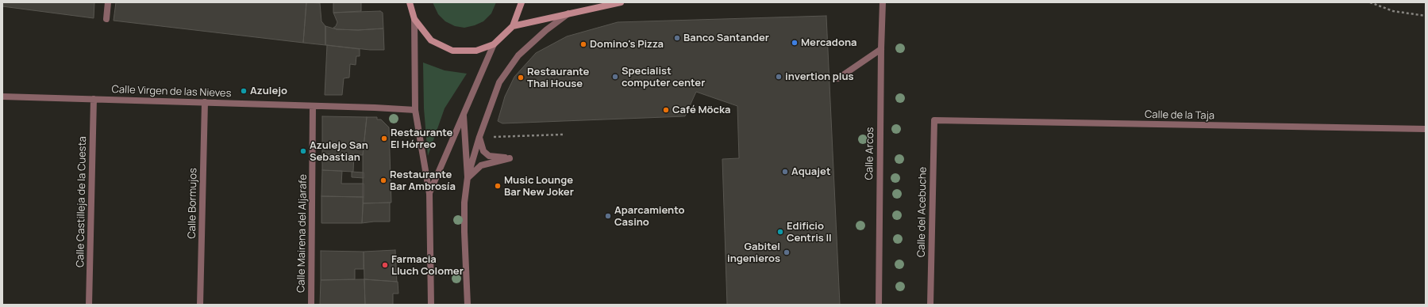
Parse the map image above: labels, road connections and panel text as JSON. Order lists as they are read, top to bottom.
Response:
{
  "streets": {
    "street": [
      "Calle Virgen de las Nieves",
      "Calle de la Taja",
      "Calle Arcos",
      "Calle Castilleja de la Cuesta",
      "Calle Bormujos",
      "Calle del Acebuche",
      "Calle Mairena del Aljarafe"
    ]
  },
  "crossings": [
    ["Calle Virgen de las Nieves", "Calle Castilleja de la Cuesta"],
    ["Calle Virgen de las Nieves", "Calle Bormujos"],
    ["Calle Virgen de las Nieves", "Calle Mairena del Aljarafe"],
    ["Calle de la Taja", "Calle del Acebuche"]
  ],
  "places": [
    "Banco Santander",
    "Mercadona",
    "Domino's Pizza",
    "Specialist computer center",
    "invertion plus",
    "Restaurante Thai House",
    "Azulejo",
    "Café Möcka",
    "Restaurante El Hórreo",
    "Azulejo San Sebastian",
    "Aquajet",
    "Restaurante Bar Ambrosía",
    "Music Lounge Bar New Joker",
    "Aparcamiento Casino",
    "Edificio Centris II",
    "Gabitel ingenieros",
    "Farmacia Lluch Colomer"
  ]
}
